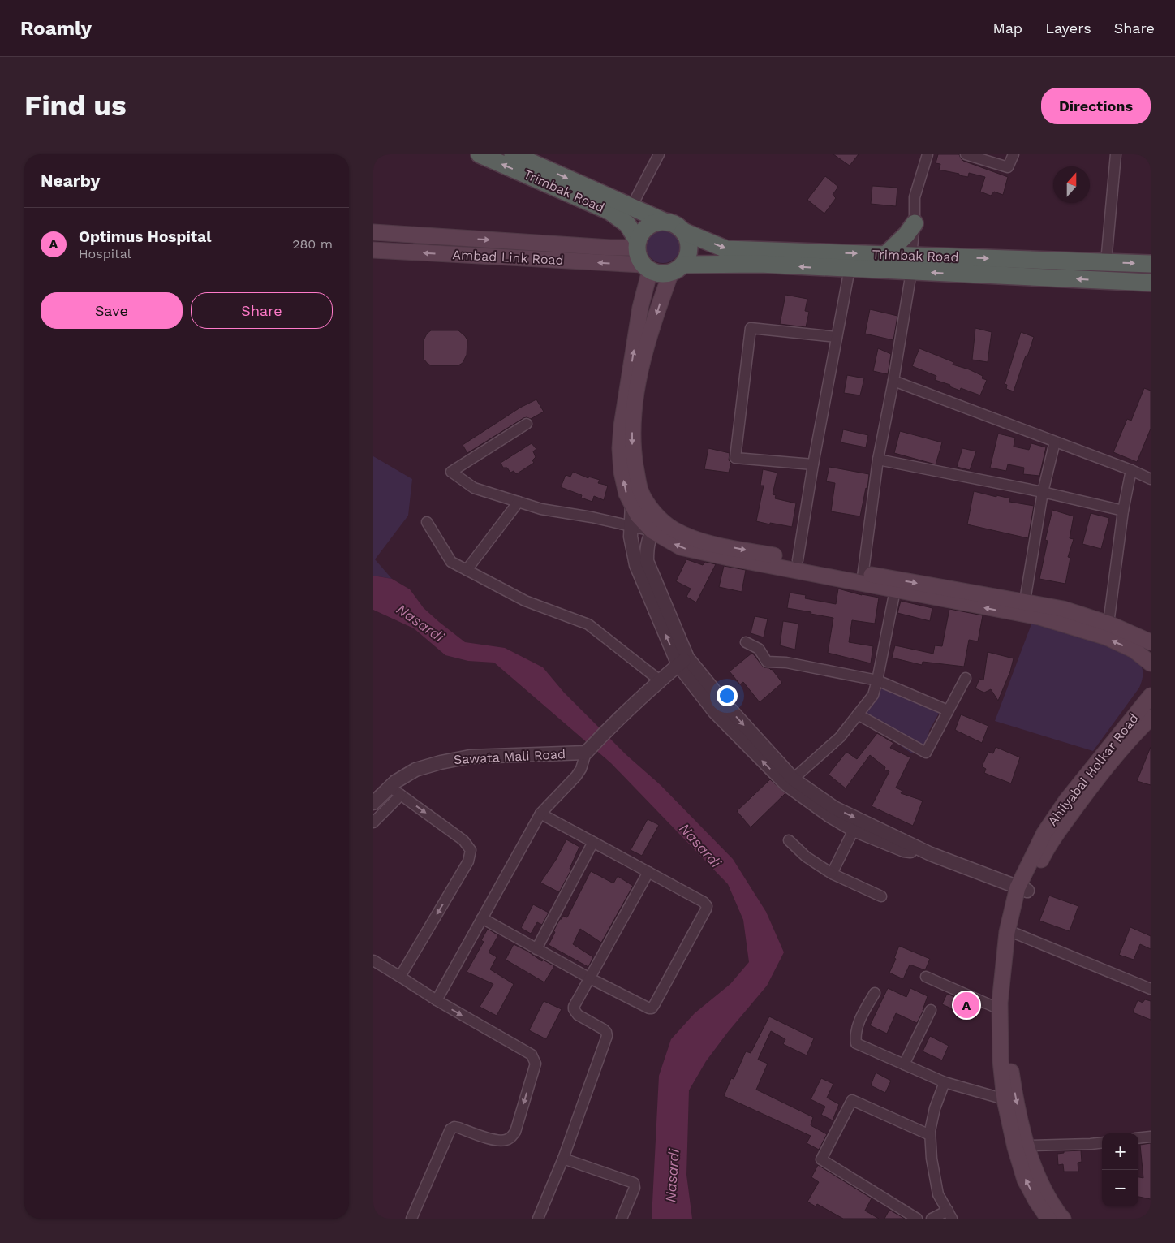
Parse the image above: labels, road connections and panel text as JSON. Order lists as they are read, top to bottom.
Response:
{
  "streets": {
    "highway": ["Trimbak Road"],
    "main road": ["Ambad Link Road", "Ahilyabai Holkar Road"],
    "street": ["Sawata Mali Road"]
  },
  "crossings": [
    ["Trimbak Road", "Ambad Link Road"]
  ],
  "water": ["Nasardi"],
  "north": "top",
  "page": {
    "header": "Roamly",
    "nav": ["Map", "Layers", "Share"],
    "buttons": [
      "Directions",
      ["Save", "Share"]
    ],
    "title": "Find us",
    "heading": "Nearby",
    "list": [
      {
        "mark": "A",
        "name": "Optimus Hospital",
        "note": "Hospital",
        "value": "280 m"
      }
    ],
    "pins": "A",
    "map_buttons": ["+", "−"]
  }
}
